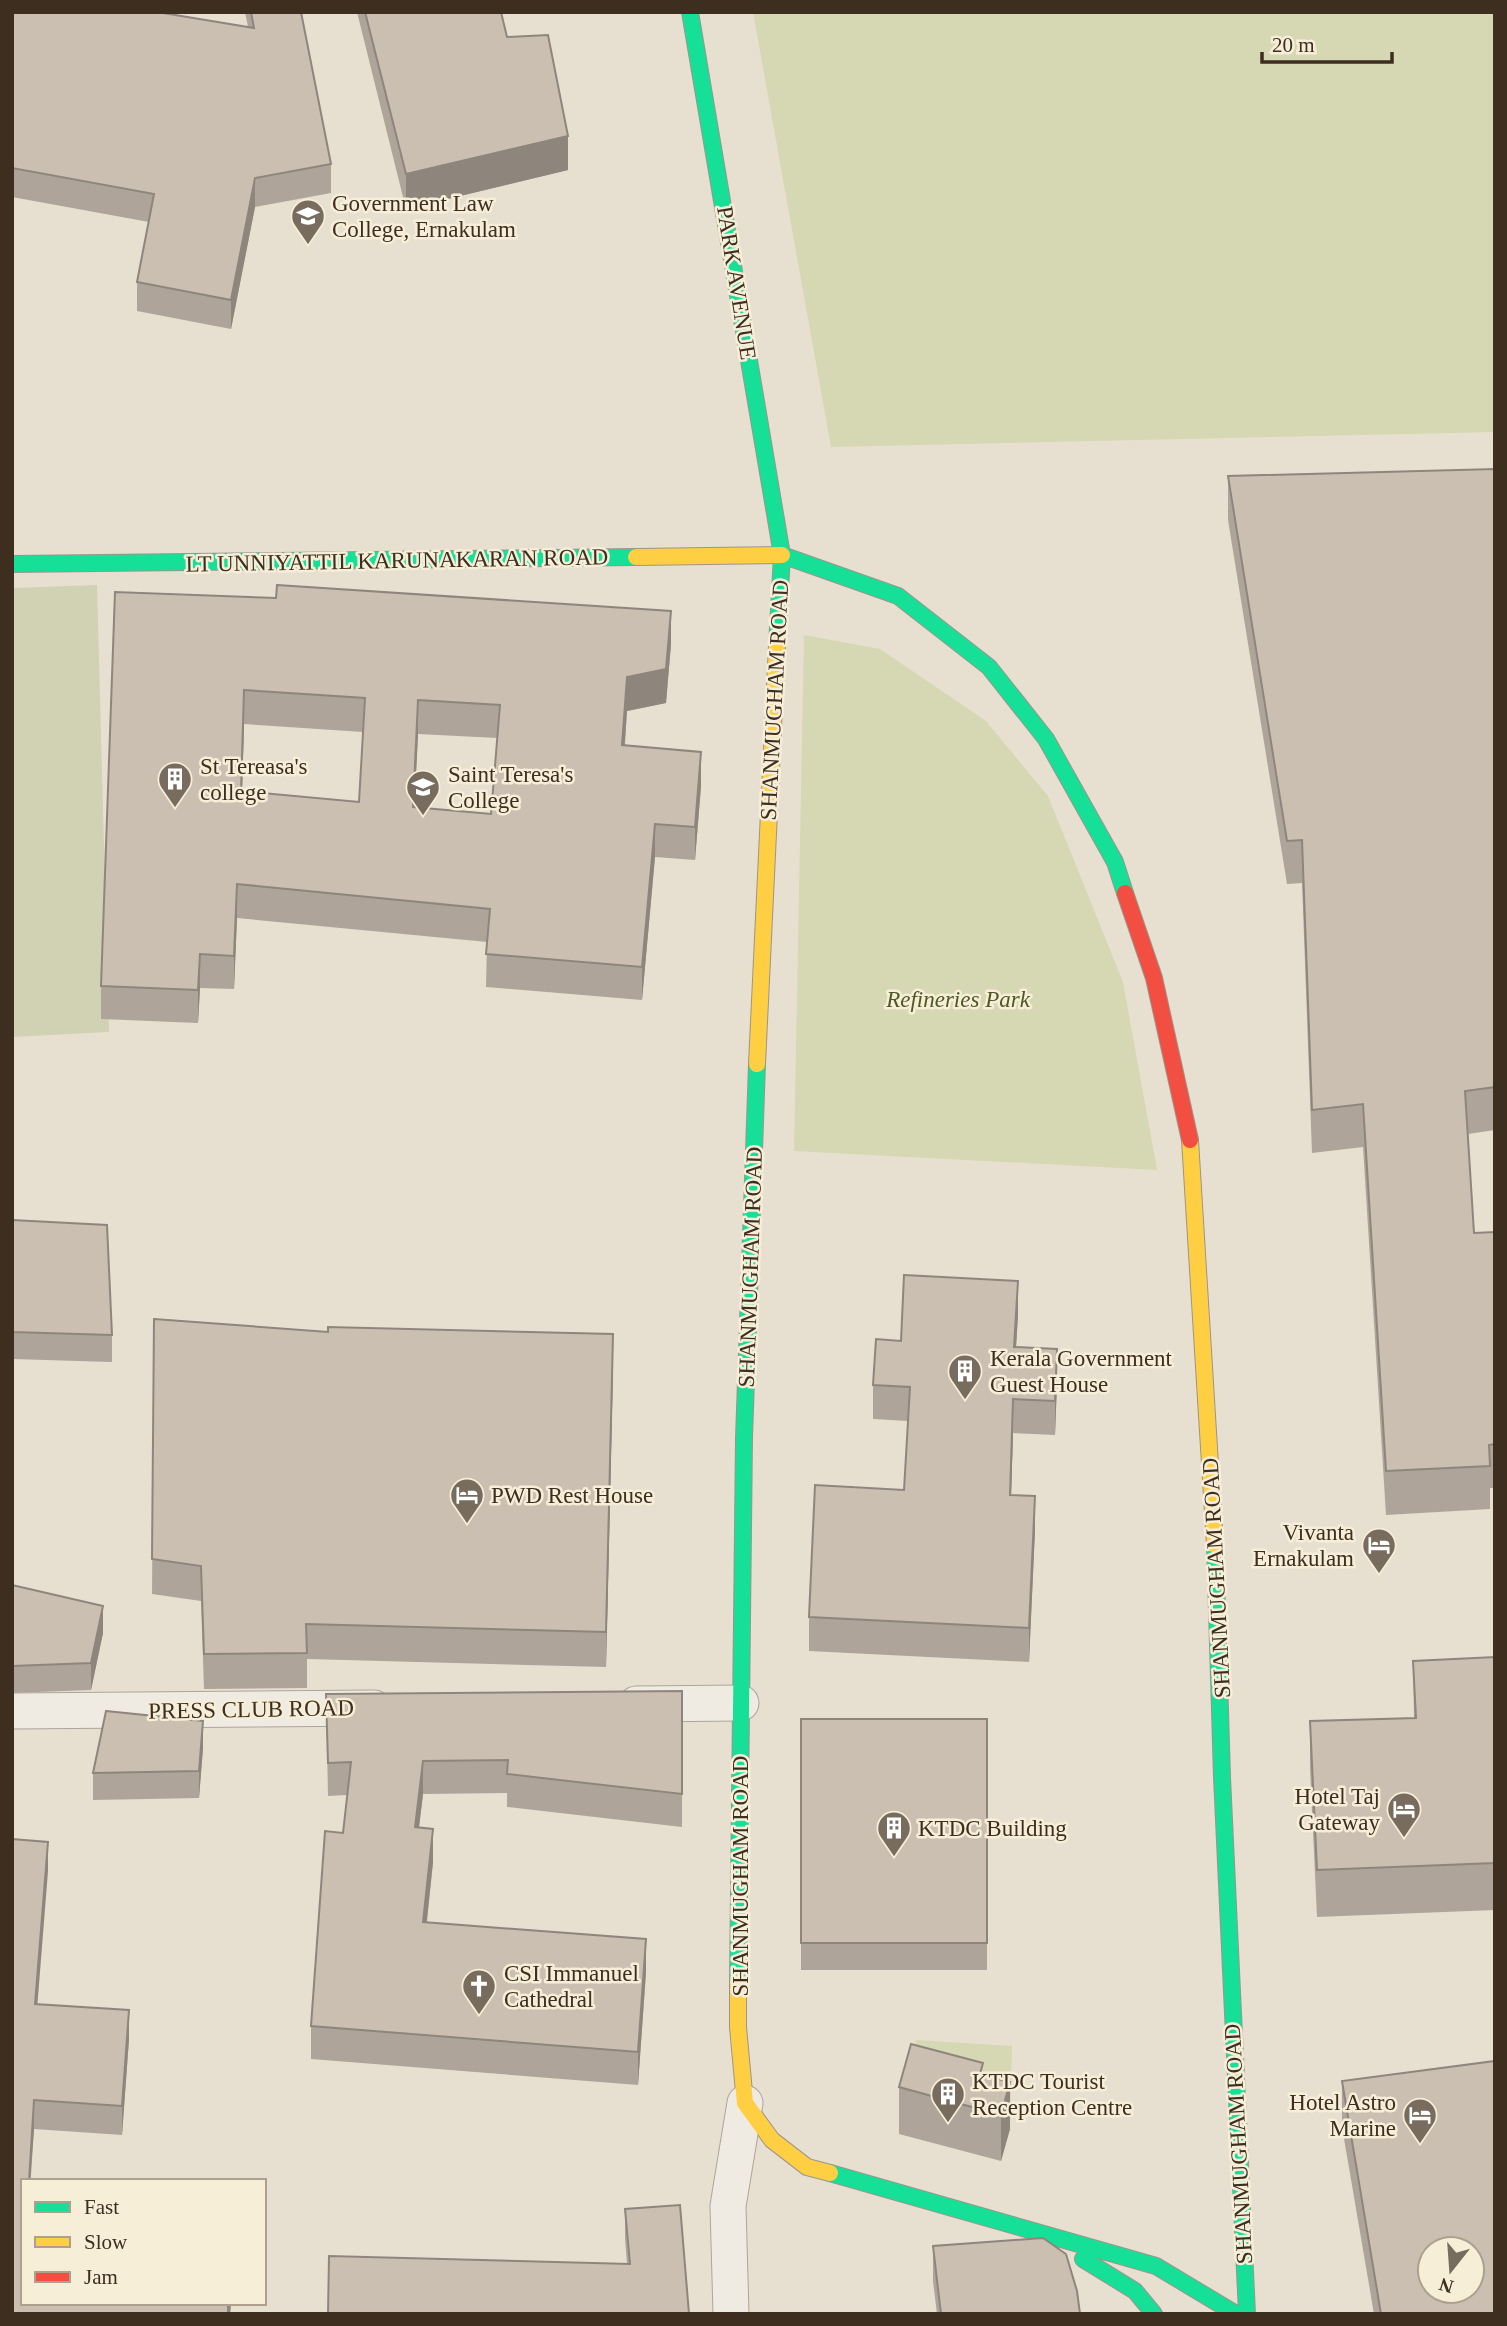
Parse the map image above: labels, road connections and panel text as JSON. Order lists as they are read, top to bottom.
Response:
{
  "streets": {
    "main road": ["PARK AVENUE", "LT UNNIYATTIL KARUNAKARAN ROAD", "SHANMUGHAM ROAD"],
    "street": ["PRESS CLUB ROAD"]
  },
  "crossings": [
    ["PARK AVENUE", "LT UNNIYATTIL KARUNAKARAN ROAD"],
    ["PARK AVENUE", "SHANMUGHAM ROAD"],
    ["LT UNNIYATTIL KARUNAKARAN ROAD", "SHANMUGHAM ROAD"]
  ],
  "parks": ["Refineries Park"],
  "places": {
    "school or university": ["Government Law College, Ernakulam", "Saint Teresa's College"],
    "building": [
      "St Tereasa's college",
      "Kerala Government Guest House",
      "KTDC Building",
      "KTDC Tourist Reception Centre"
    ],
    "hotel": [
      "PWD Rest House",
      "Vivanta Ernakulam",
      "Hotel Taj Gateway",
      "Hotel Astro Marine"
    ],
    "church": ["CSI Immanuel Cathedral"]
  },
  "legend": ["Fast", "Slow", "Jam"],
  "scale_bar": "20 m",
  "north": "bottom"
}
